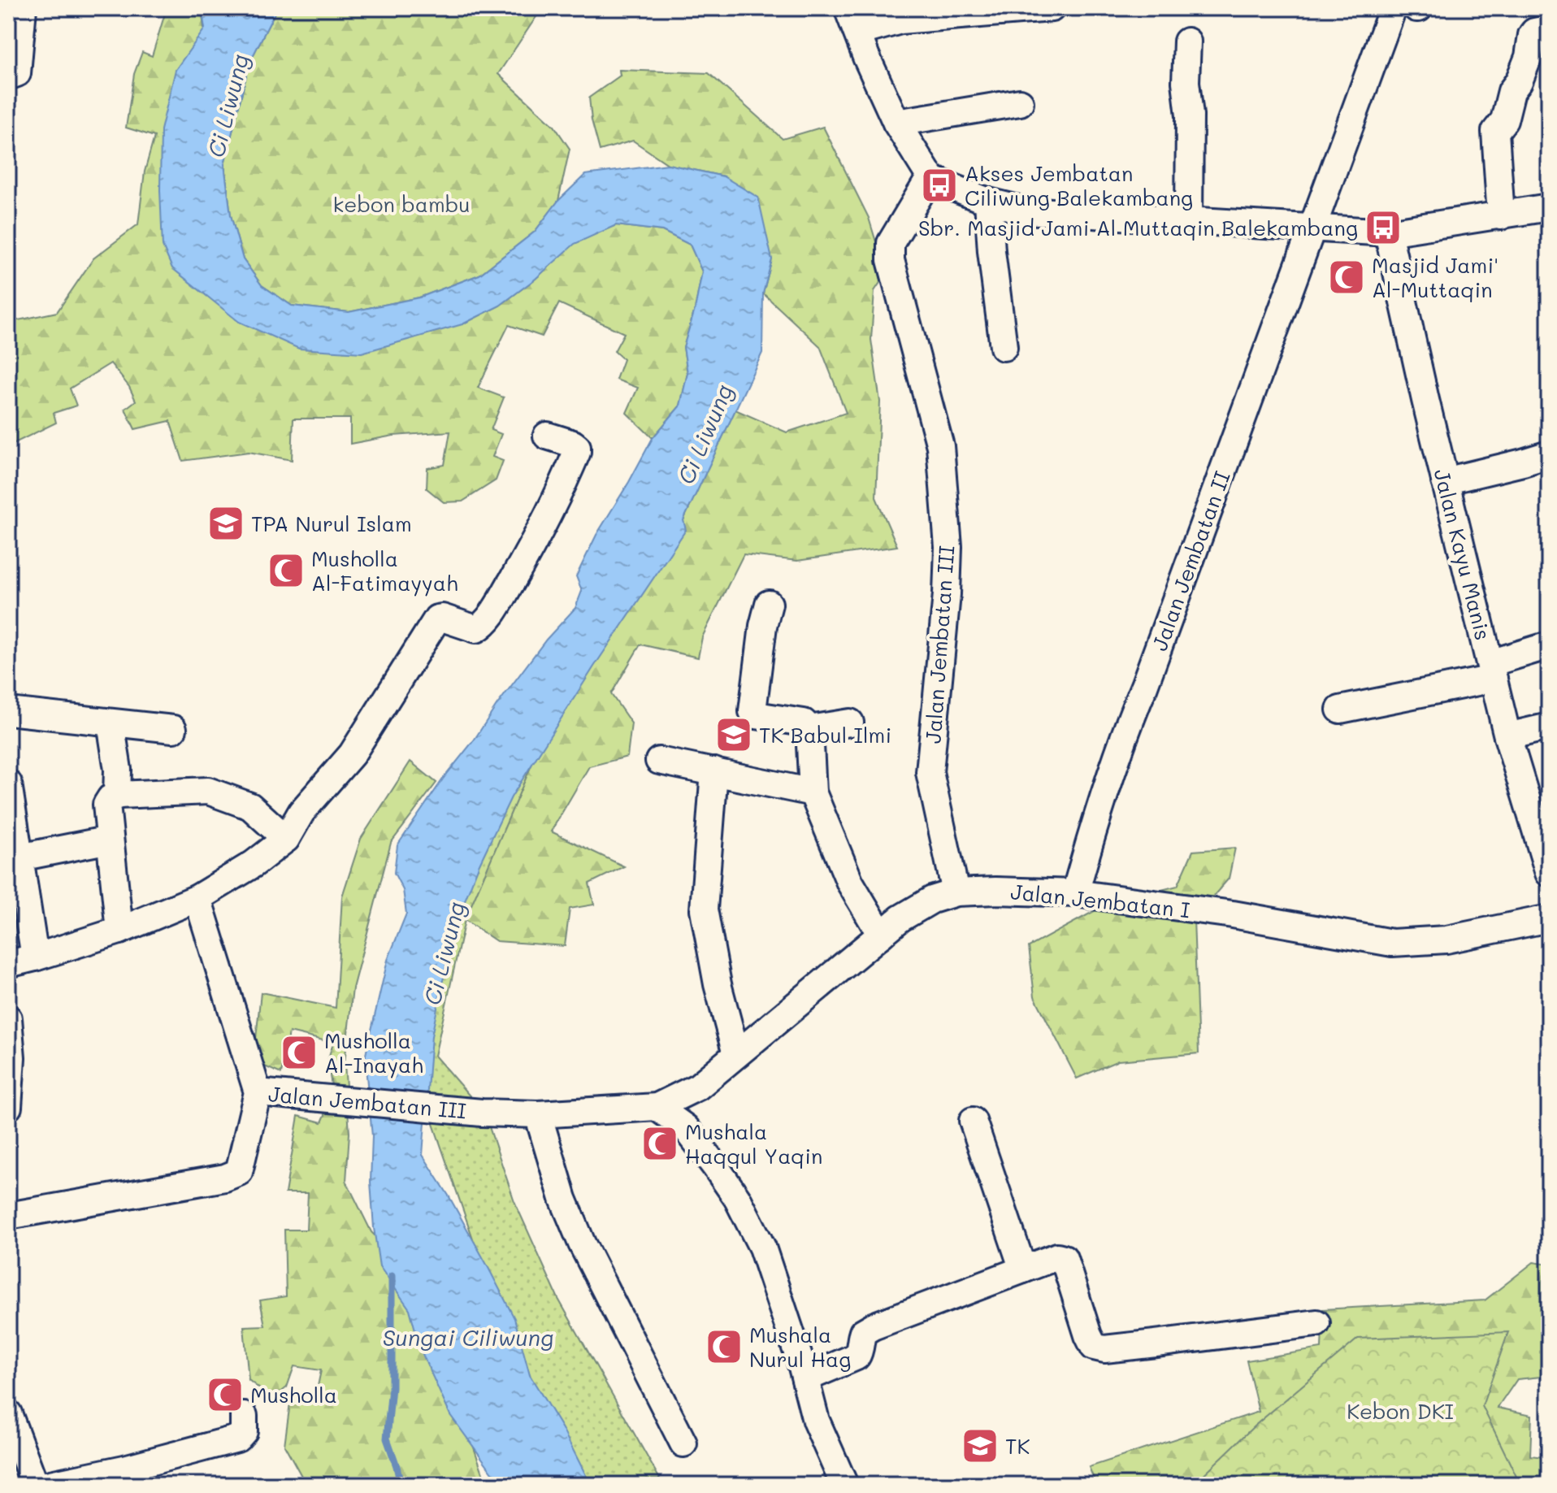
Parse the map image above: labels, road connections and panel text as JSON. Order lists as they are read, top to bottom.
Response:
{
  "streets": {
    "street": [
      "Jalan Kayu Manis",
      "Jalan Jembatan II",
      "Jalan Jembatan III",
      "Jalan Jembatan I"
    ]
  },
  "crossings": [
    ["Jalan Jembatan II", "Jalan Jembatan I"],
    ["Jalan Jembatan III", "Jalan Jembatan I"]
  ],
  "water": ["Ci Liwung", "Sungai Ciliwung"],
  "parks": ["kebon bambu", "Kebon DKI"],
  "places": {
    "bus stop": ["Akses Jembatan Ciliwung Balekambang", "Sbr. Masjid Jami Al Muttaqin Balekambang"],
    "mosque": [
      "Masjid Jami' Al-Muttaqin",
      "Musholla Al-Fatimayyah",
      "Musholla Al-Inayah",
      "Mushala Haqqul Yaqin",
      "Mushala Nurul Hag",
      "Musholla"
    ],
    "school or university": ["TPA Nurul Islam", "TK Babul Ilmi", "TK"]
  }
}
